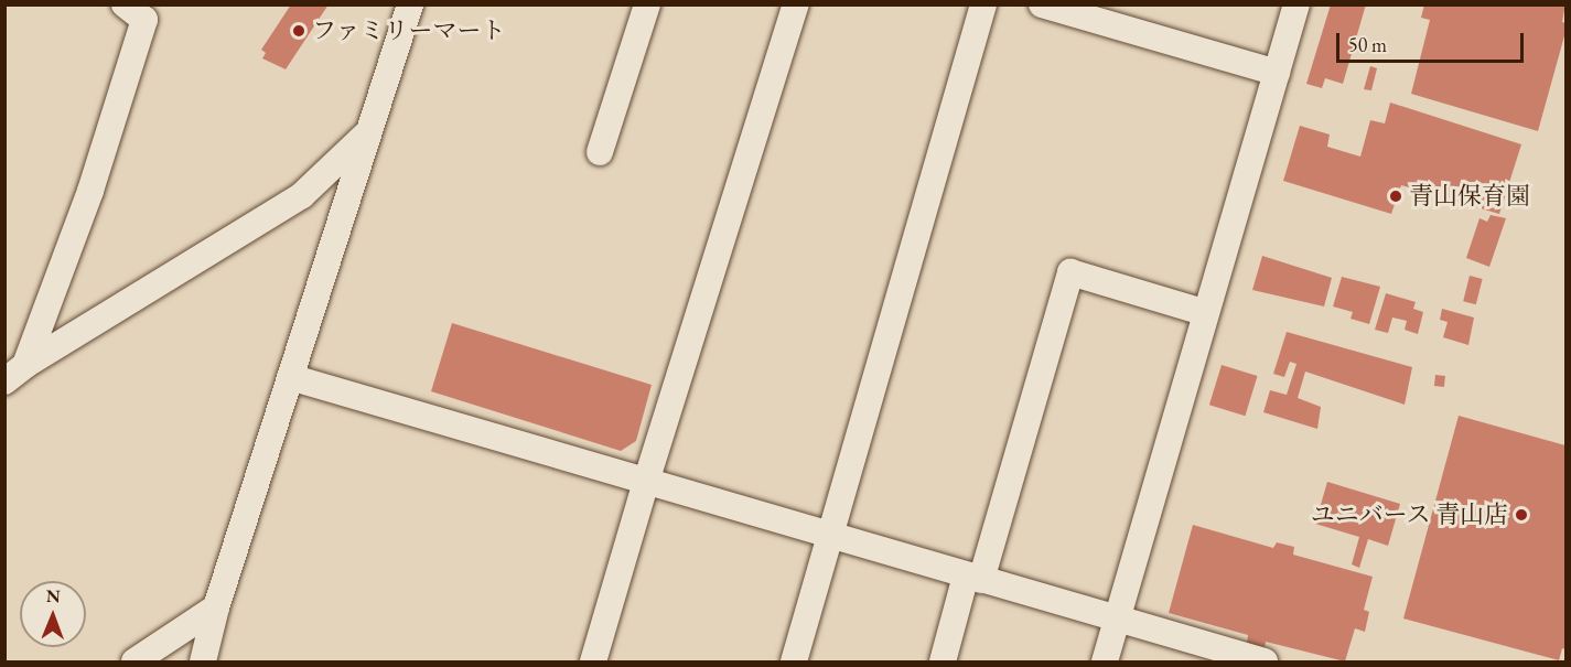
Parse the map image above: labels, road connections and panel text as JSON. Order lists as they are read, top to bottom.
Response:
{
  "places": ["ファミリーマート", "青山保育園", "ユニバース 青山店"],
  "scale_bar": "50 m",
  "north": "top"
}
